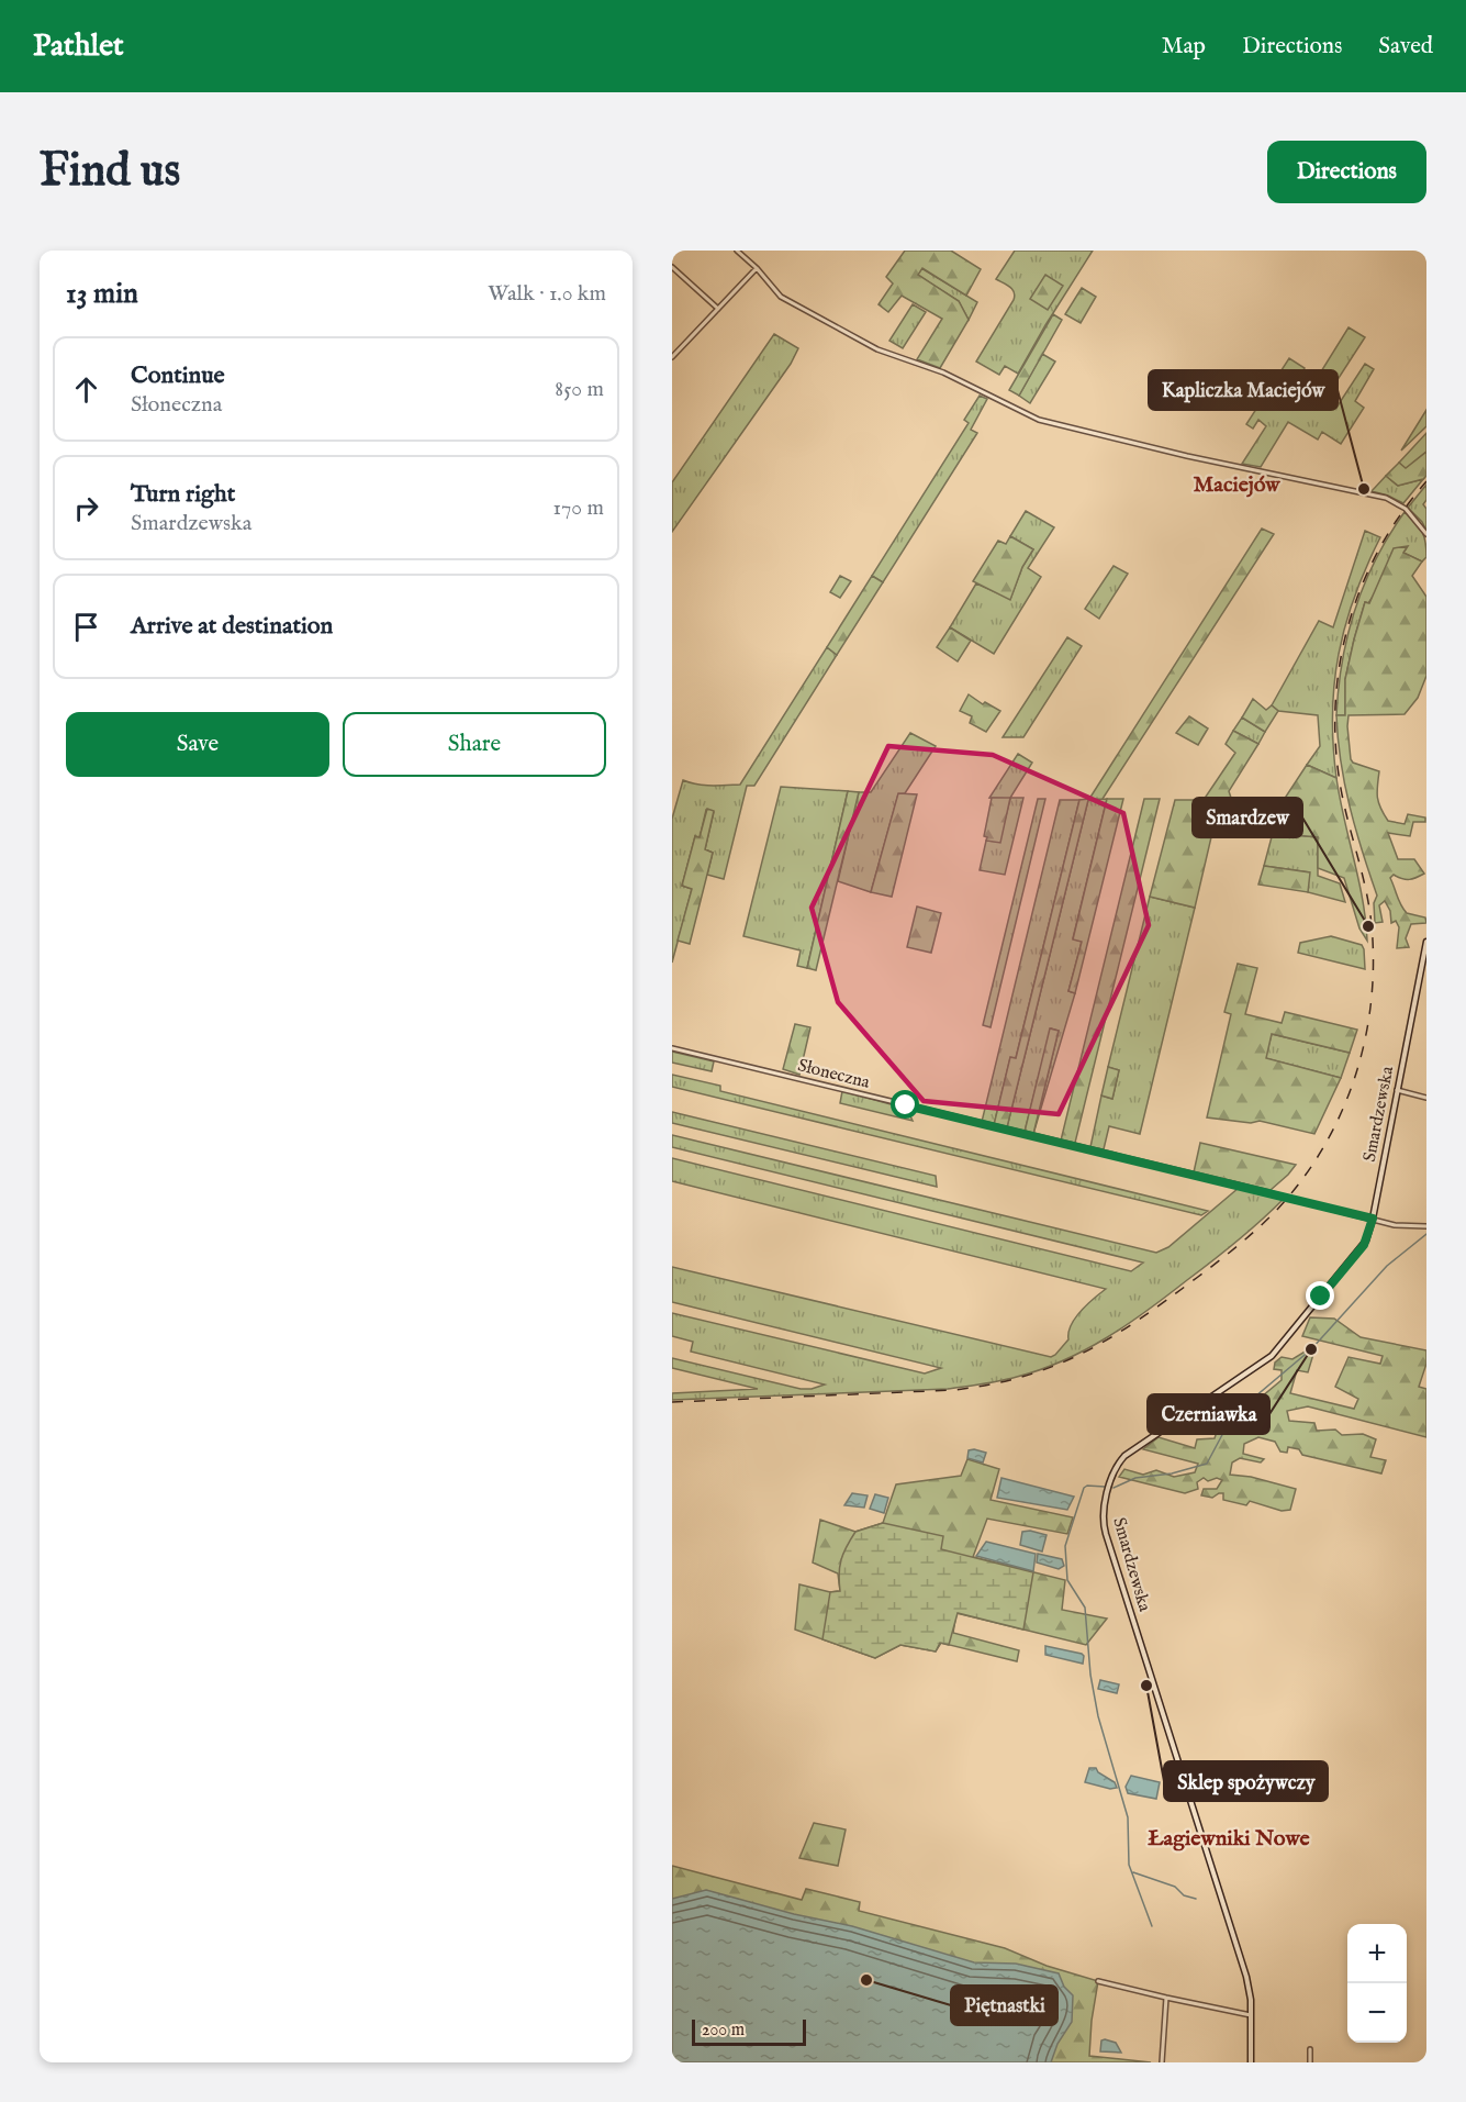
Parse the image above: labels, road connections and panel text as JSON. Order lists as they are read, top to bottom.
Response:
{
  "streets": {
    "street": ["Słoneczna", "Smardzewska"]
  },
  "crossings": [
    ["Słoneczna", "Smardzewska"]
  ],
  "districts": ["Maciejów", "Łagiewniki Nowe"],
  "places": [
    "Kapliczka Maciejów",
    "Smardzew",
    "Czerniawka",
    "Sklep spożywczy",
    "Piętnastki"
  ],
  "scale_bar": "200 m",
  "page": {
    "header": "Pathlet",
    "nav": ["Map", "Directions", "Saved"],
    "buttons": [
      "Directions",
      ["Save", "Share"]
    ],
    "title": "Find us",
    "heading": ["13 min", "Walk · 1.0 km"],
    "list": [
      ["Continue", "Słoneczna", "850 m"],
      ["Turn right", "Smardzewska", "170 m"],
      "Arrive at destination"
    ],
    "map_buttons": ["+", "−"],
    "scale": "200 m"
  }
}
